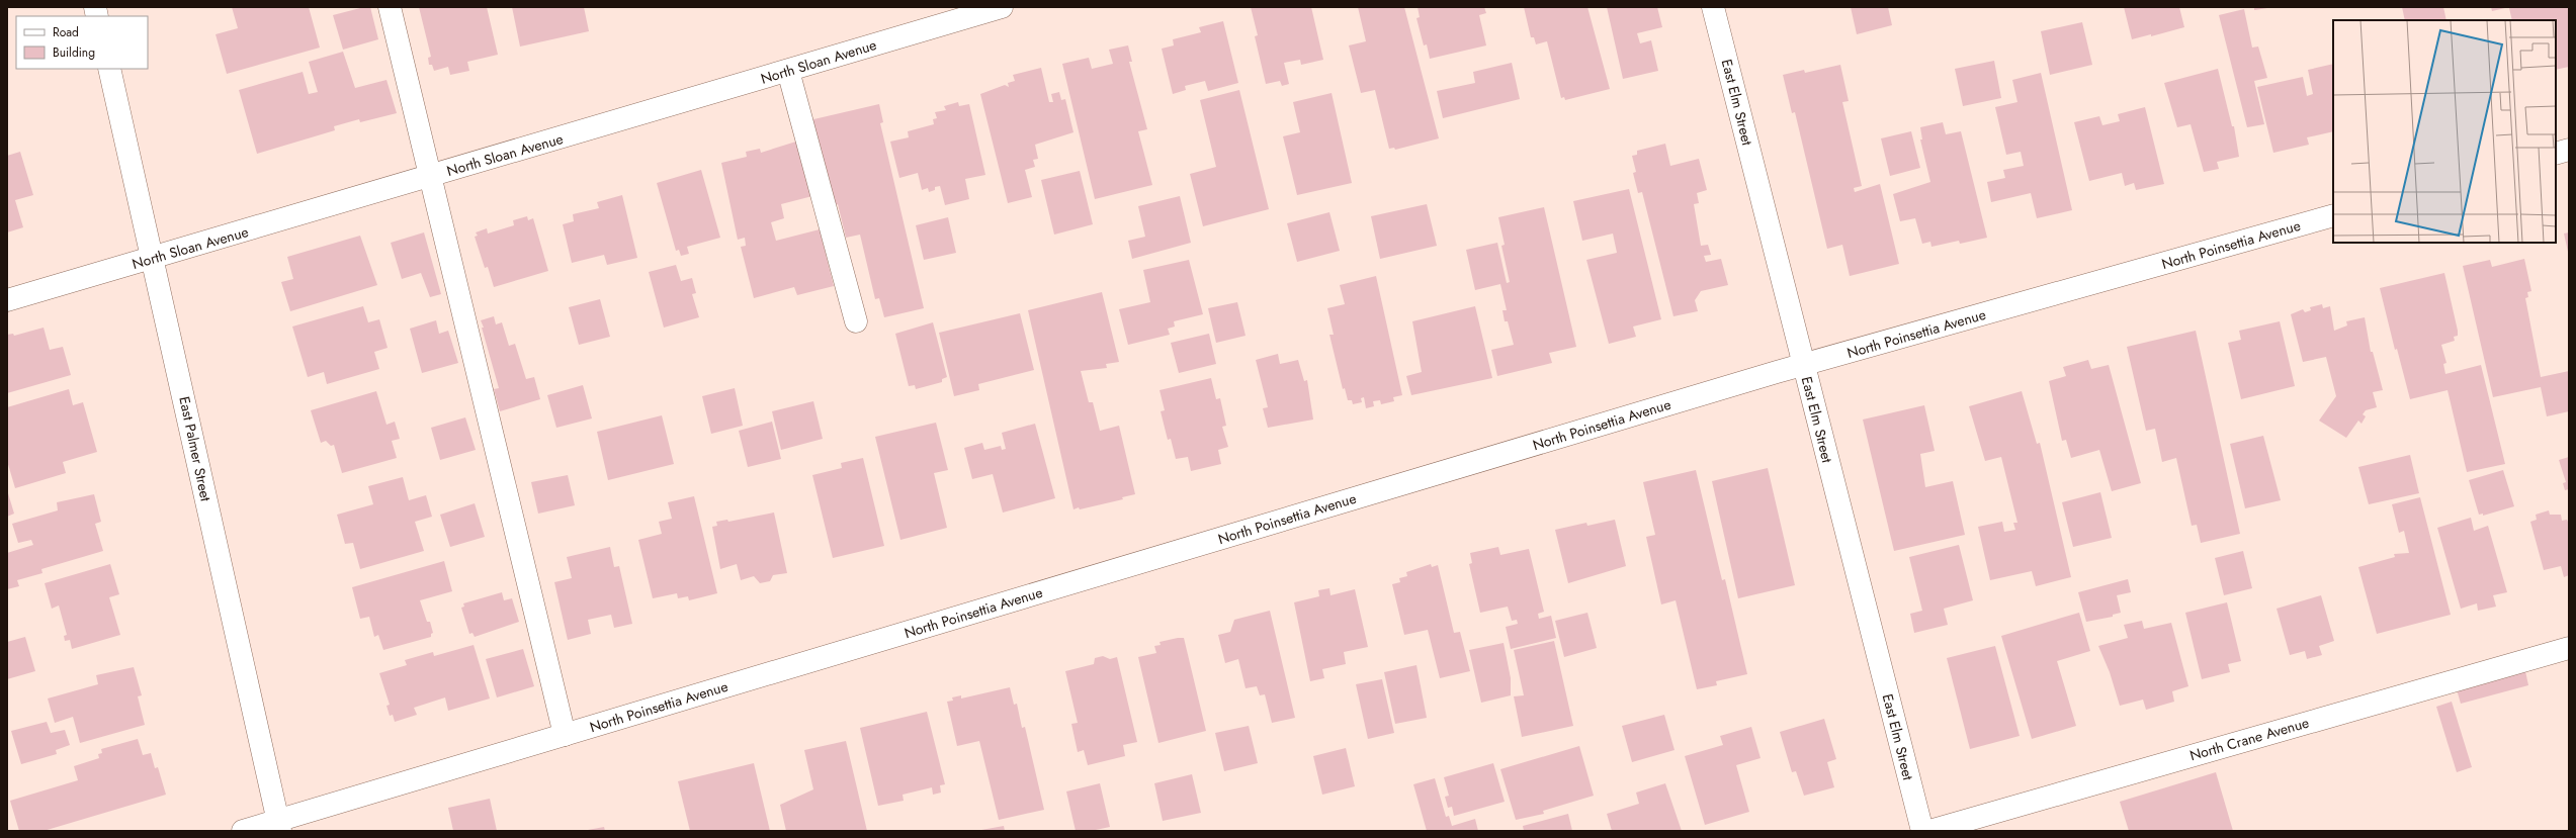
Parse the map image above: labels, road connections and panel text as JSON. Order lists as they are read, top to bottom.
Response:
{
  "streets": {
    "street": [
      "North Sloan Avenue",
      "East Elm Street",
      "North Poinsettia Avenue",
      "East Palmer Street",
      "North Crane Avenue"
    ]
  },
  "crossings": [
    ["North Sloan Avenue", "East Palmer Street"],
    ["East Elm Street", "North Poinsettia Avenue"],
    ["North Poinsettia Avenue", "East Palmer Street"]
  ],
  "legend": ["Road", "Building"]
}
